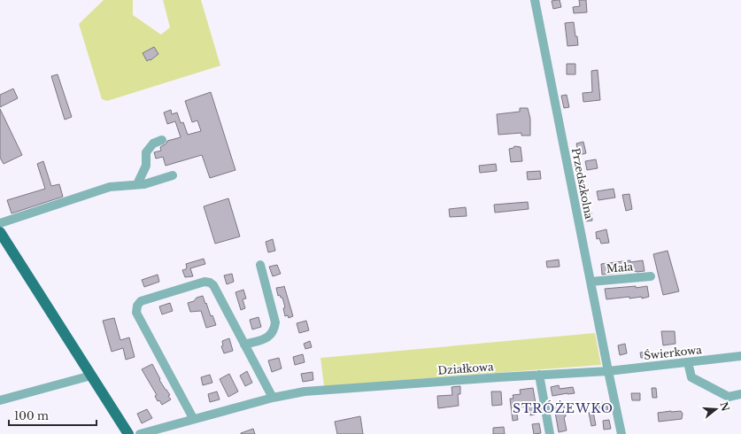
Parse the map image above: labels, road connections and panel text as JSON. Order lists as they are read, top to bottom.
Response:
{
  "streets": {
    "street": [
      "Przedszkolna",
      "Mała",
      "Świerkowa",
      "Działkowa"
    ]
  },
  "crossings": [
    ["Przedszkolna", "Mała"],
    ["Przedszkolna", "Świerkowa"],
    ["Przedszkolna", "Działkowa"],
    ["Świerkowa", "Działkowa"]
  ],
  "districts": ["STRÓŻEWKO"],
  "scale_bar": "100 m",
  "north": "right"
}
